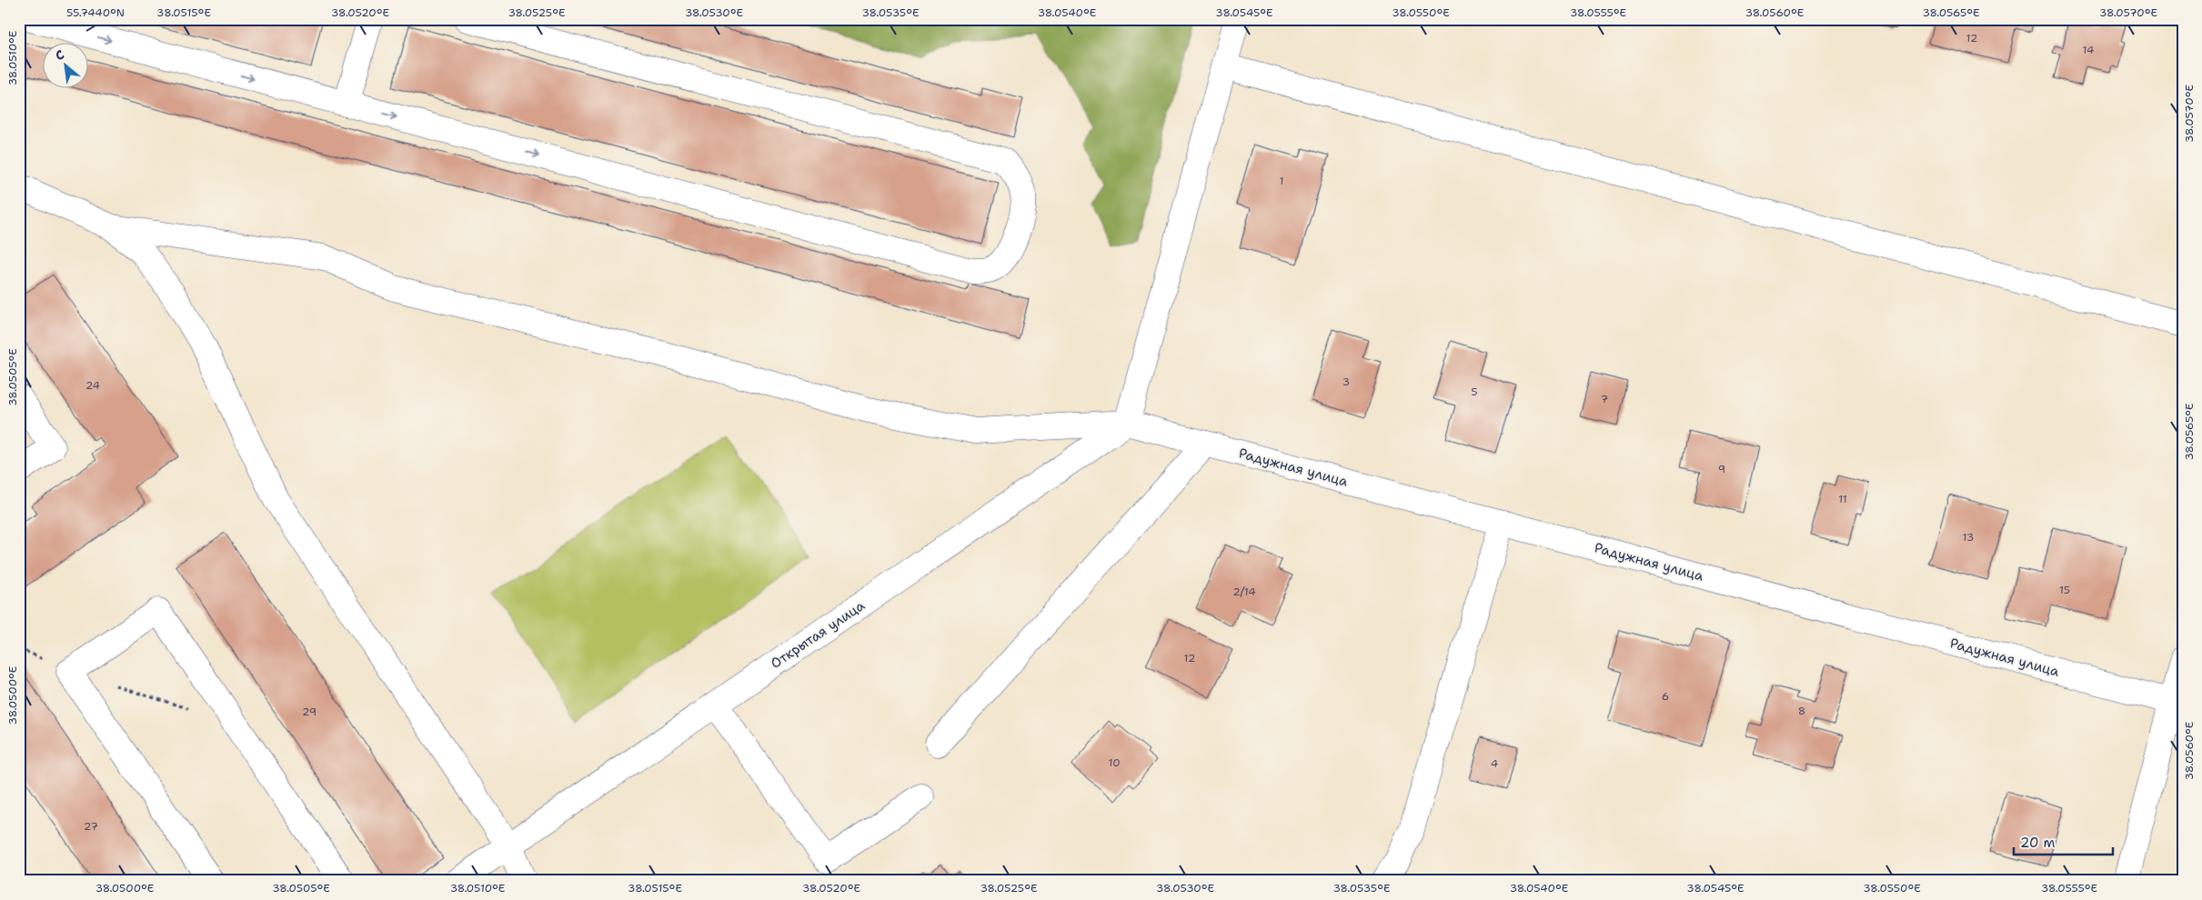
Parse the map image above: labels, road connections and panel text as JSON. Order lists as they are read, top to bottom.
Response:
{
  "streets": {
    "street": ["Радужная улица", "Открытая улица"]
  },
  "crossings": [
    ["Радужная улица", "Открытая улица"]
  ],
  "house_numbers": [
    "12",
    "14",
    "1",
    "3",
    "24",
    "5",
    "7",
    "9",
    "11",
    "13",
    "15",
    "2/14",
    "12",
    "6",
    "8",
    "29",
    "10",
    "4",
    "27"
  ],
  "scale_bar": "20 m",
  "north": "top left",
  "coordinates": [
    "55.7440°N",
    "38.0515°E",
    "38.0520°E",
    "38.0525°E",
    "38.0530°E",
    "38.0535°E",
    "38.0540°E",
    "38.0545°E",
    "38.0550°E",
    "38.0555°E",
    "38.0560°E",
    "38.0565°E",
    "38.0570°E",
    "38.0510°E",
    "38.0505°E",
    "38.0500°E"
  ]
}
